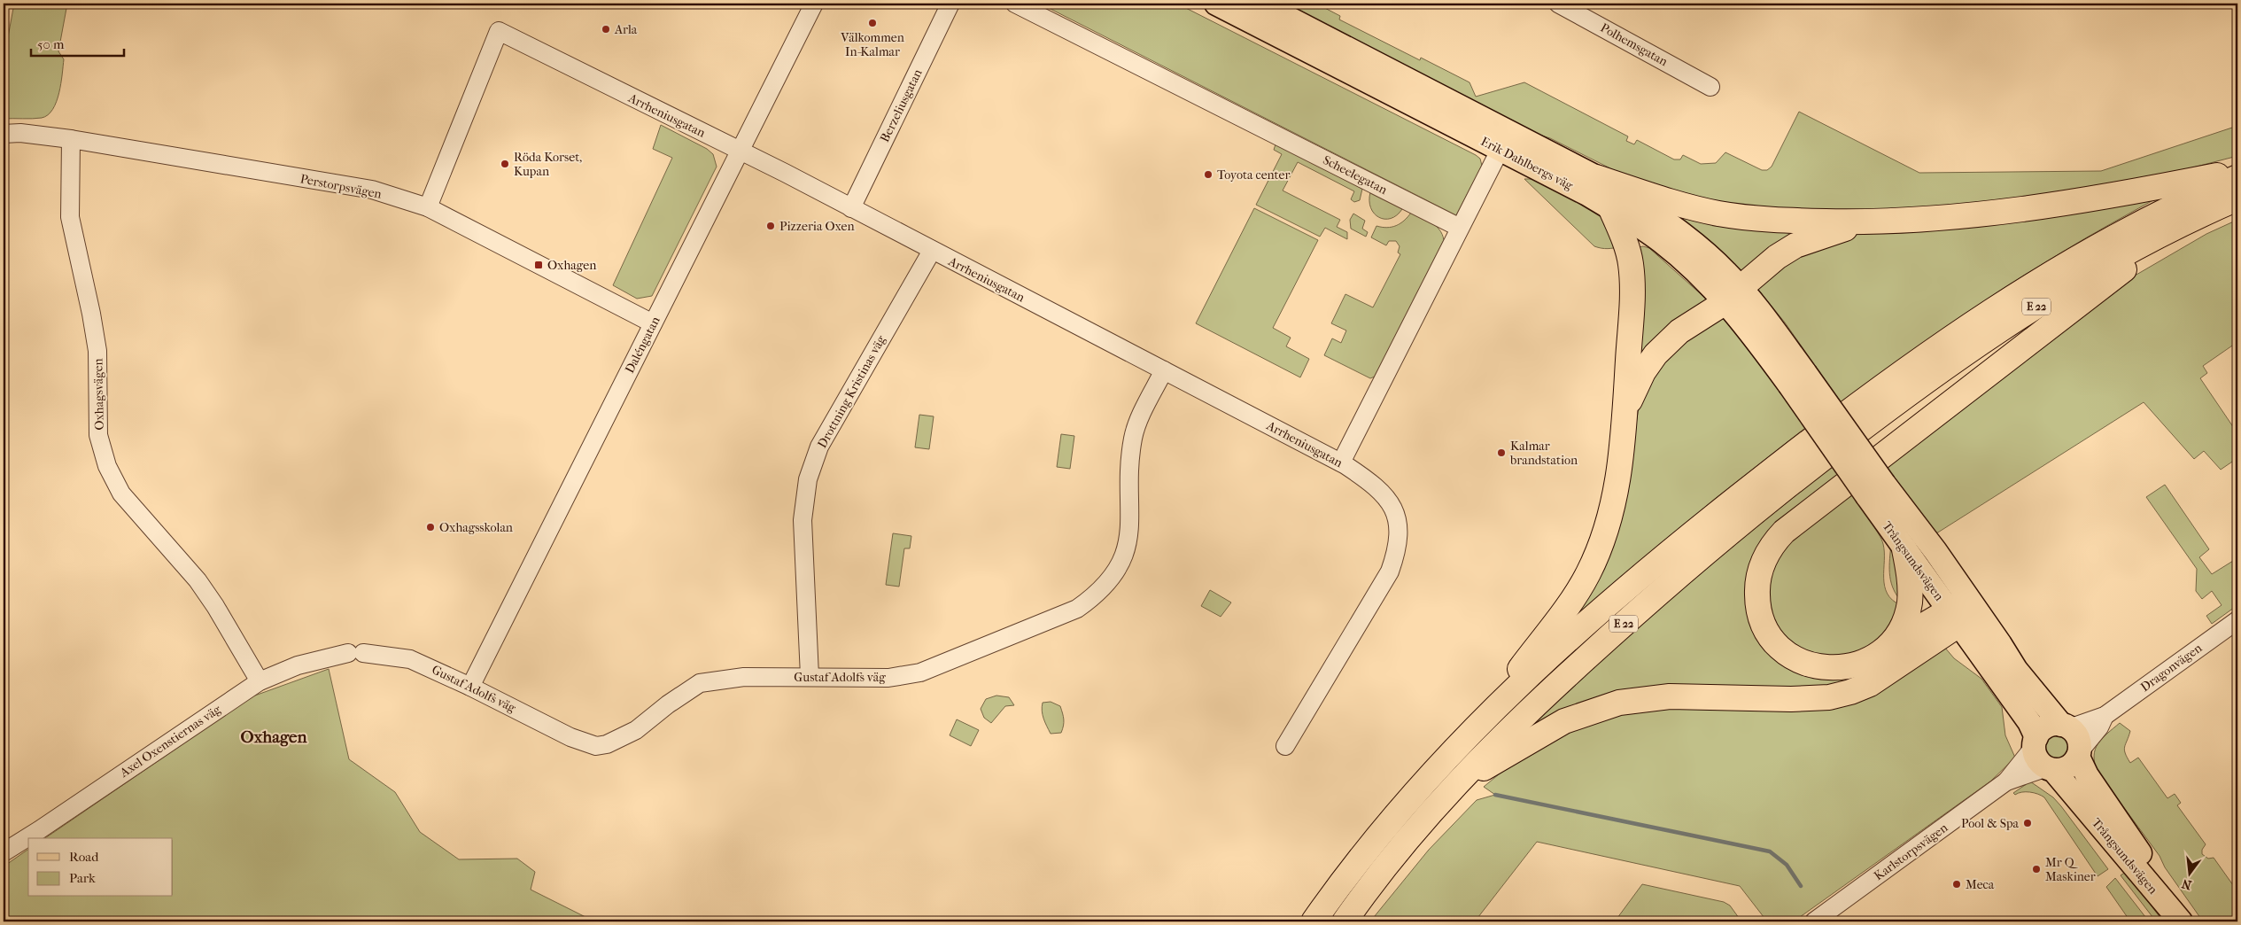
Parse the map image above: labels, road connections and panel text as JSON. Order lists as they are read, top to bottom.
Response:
{
  "streets": {
    "highway": ["E 22"],
    "main road": ["Erik Dahlbergs väg", "Trångsundsvägen"],
    "street": [
      "Polhemsgatan",
      "Berzeliusgatan",
      "Arrheniusgatan",
      "Scheelegatan",
      "Perstorpsvägen",
      "Daléngatan",
      "Drottning Kristinas väg",
      "Oxhagsvägen",
      "Dragonvägen",
      "Gustaf Adolfs väg",
      "Axel Oxenstiernas väg",
      "Karlstorpsvägen"
    ]
  },
  "crossings": [
    ["Berzeliusgatan", "Arrheniusgatan"],
    ["Arrheniusgatan", "Perstorpsvägen"],
    ["Arrheniusgatan", "Daléngatan"],
    ["Arrheniusgatan", "Drottning Kristinas väg"],
    ["Arrheniusgatan", "Gustaf Adolfs väg"],
    ["Erik Dahlbergs väg", "Trångsundsvägen"],
    ["Perstorpsvägen", "Daléngatan"],
    ["Perstorpsvägen", "Oxhagsvägen"],
    ["Daléngatan", "Gustaf Adolfs väg"],
    ["Drottning Kristinas väg", "Gustaf Adolfs väg"],
    ["Oxhagsvägen", "Axel Oxenstiernas väg"],
    ["Trångsundsvägen", "Dragonvägen"],
    ["Trångsundsvägen", "Karlstorpsvägen"],
    ["Dragonvägen", "Karlstorpsvägen"],
    ["Gustaf Adolfs väg", "Axel Oxenstiernas väg"]
  ],
  "districts": ["Oxhagen"],
  "places": {
    "other": [
      "Välkommen In-Kalmar",
      "Arla",
      "Röda Korset, Kupan",
      "Toyota center",
      "Pizzeria Oxen",
      "Kalmar brandstation",
      "Oxhagsskolan",
      "Pool & Spa",
      "Mr Q Maskiner",
      "Meca"
    ],
    "transit": ["Oxhagen"]
  },
  "legend": ["Road", "Park"],
  "scale_bar": "50 m",
  "north": "bottom"
}
